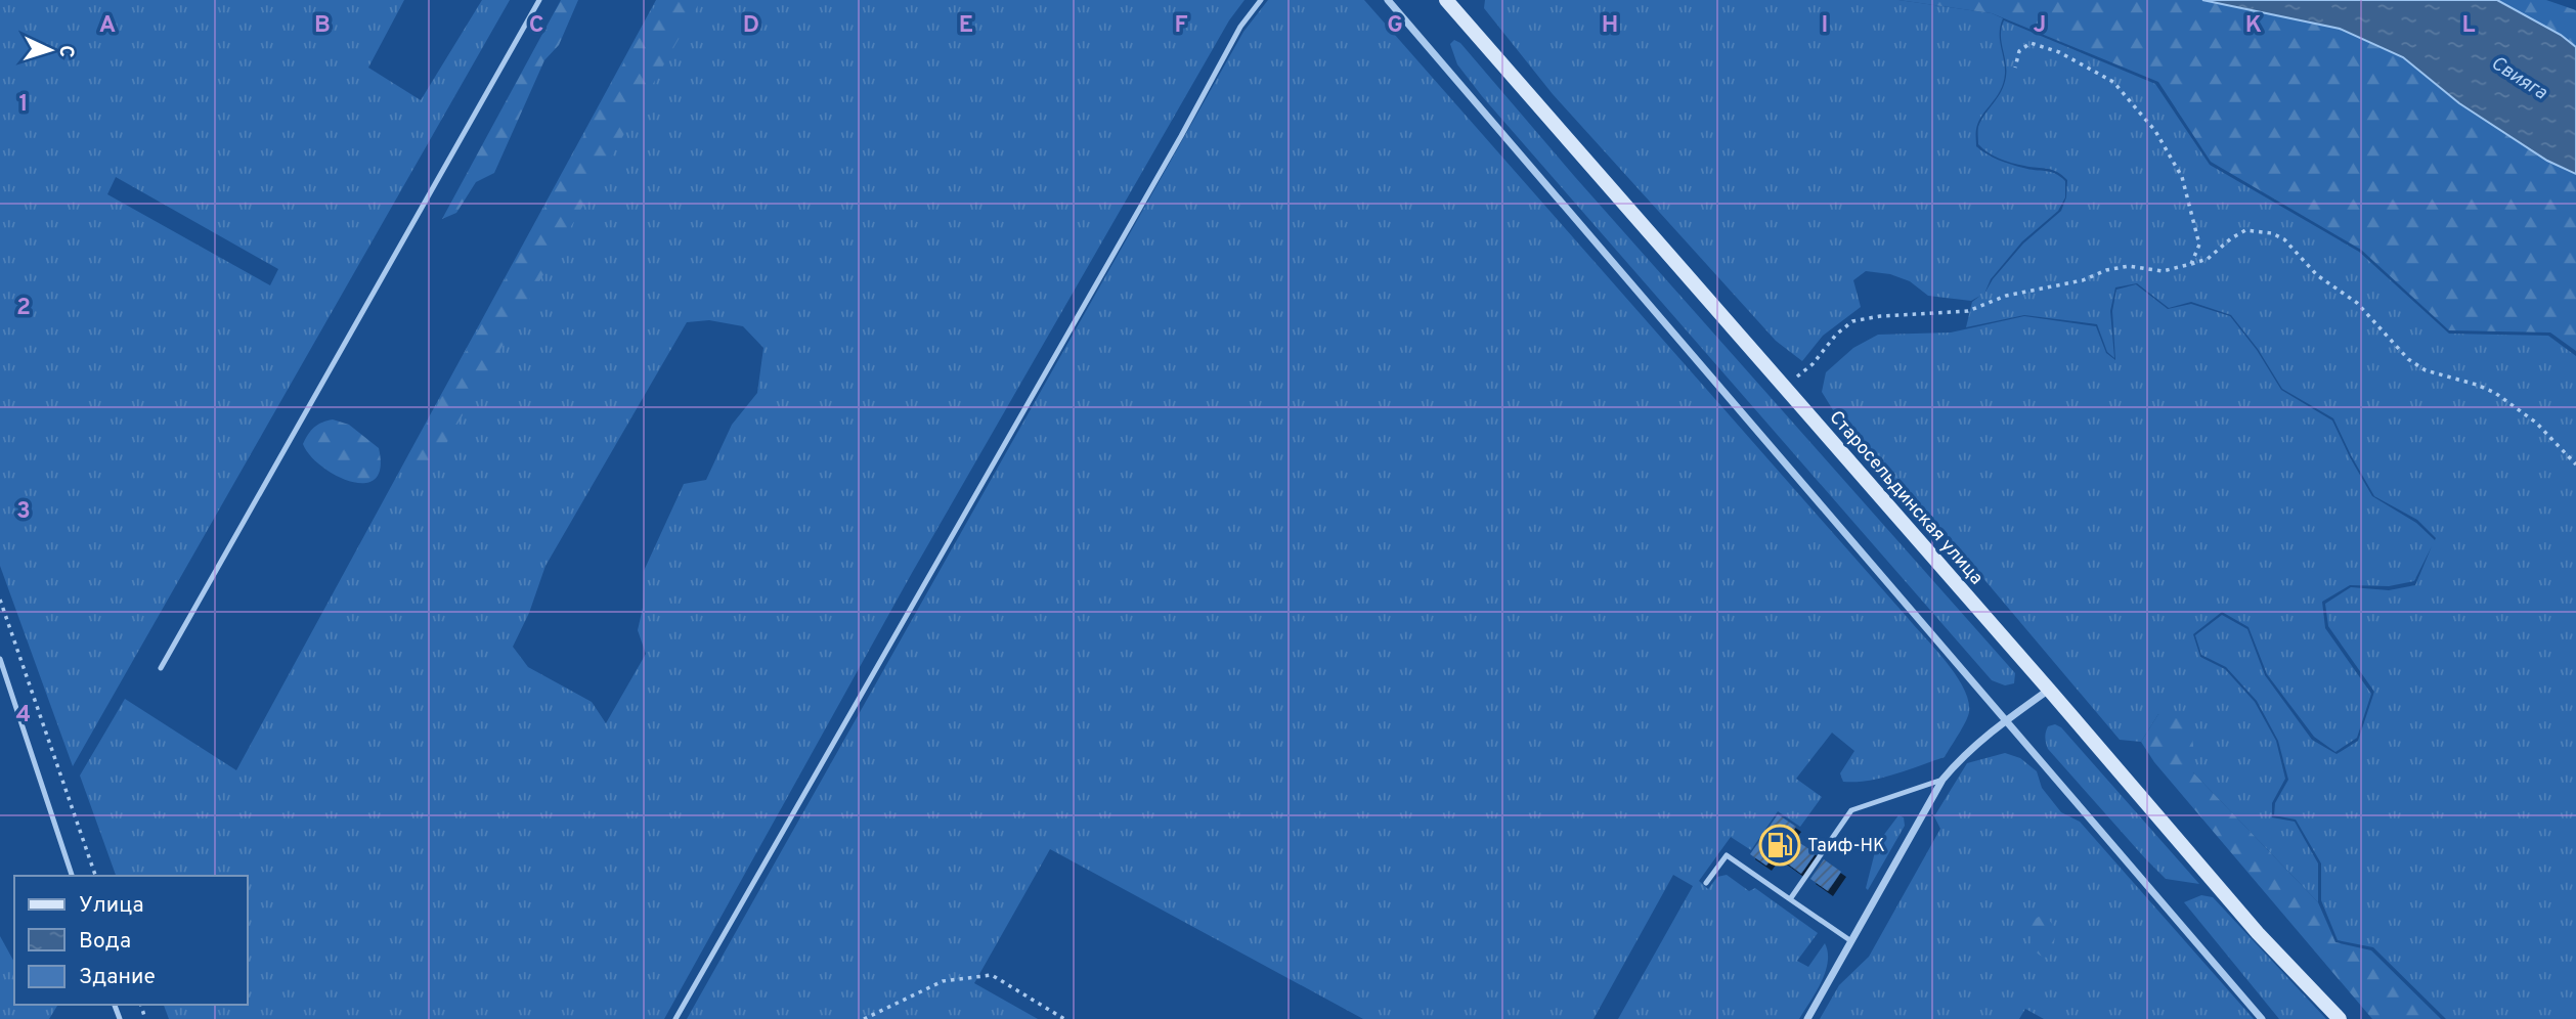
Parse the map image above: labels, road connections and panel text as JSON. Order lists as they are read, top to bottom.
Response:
{
  "streets": {
    "main road": ["Старосельдинская улица"]
  },
  "water": ["Свияга"],
  "places": {
    "fuel station": ["Таиф-НК"]
  },
  "legend": ["Улица", "Вода", "Здание"],
  "north": "right",
  "grid": {
    "columns": [
      "A",
      "B",
      "C",
      "D",
      "E",
      "F",
      "G",
      "H",
      "I",
      "J",
      "K",
      "L"
    ],
    "rows": [
      "1",
      "2",
      "3",
      "4"
    ]
  }
}
